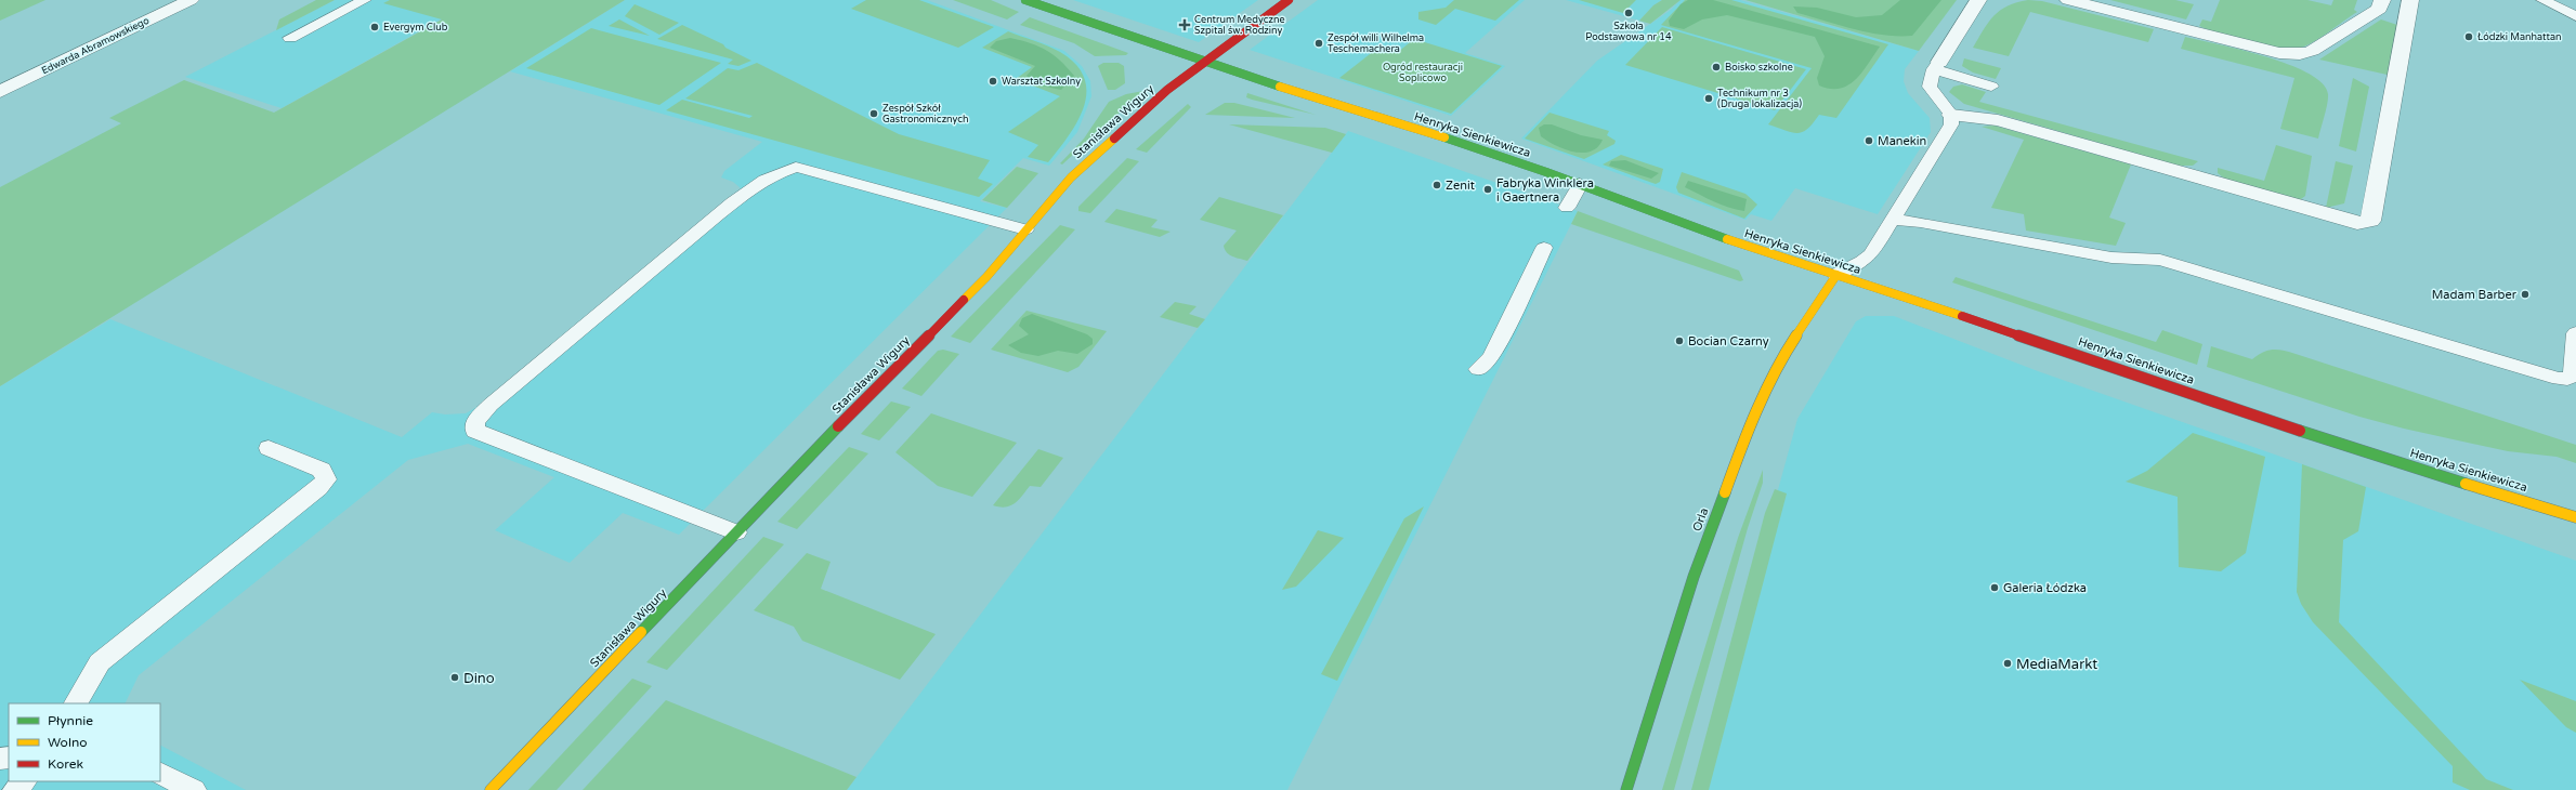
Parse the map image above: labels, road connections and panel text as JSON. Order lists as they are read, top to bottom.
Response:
{
  "streets": {
    "street": [
      "Edwarda Abramowskiego",
      "Stanisława Wigury",
      "Henryka Sienkiewicza",
      "Orla"
    ]
  },
  "crossings": [
    ["Stanisława Wigury", "Henryka Sienkiewicza"],
    ["Henryka Sienkiewicza", "Orla"]
  ],
  "parks": ["Ogród restauracji Soplicowo"],
  "places": {
    "other": [
      "Szkoła Podstawowa nr 14",
      "Evergym Club",
      "Łódzki Manhattan",
      "Zespół willi Wilhelma Teschemachera",
      "Boisko szkolne",
      "Warsztat Szkolny",
      "Technikum nr 3 (Druga lokalizacja)",
      "Zespół Szkół Gastronomicznych",
      "Manekin",
      "Zenit",
      "Fabryka Winklera i Gaertnera",
      "Madam Barber",
      "Bocian Czarny",
      "Galeria Łódzka",
      "MediaMarkt",
      "Dino"
    ],
    "health": ["Centrum Medyczne Szpital św. Rodziny"]
  },
  "legend": ["Płynnie", "Wolno", "Korek"]
}
